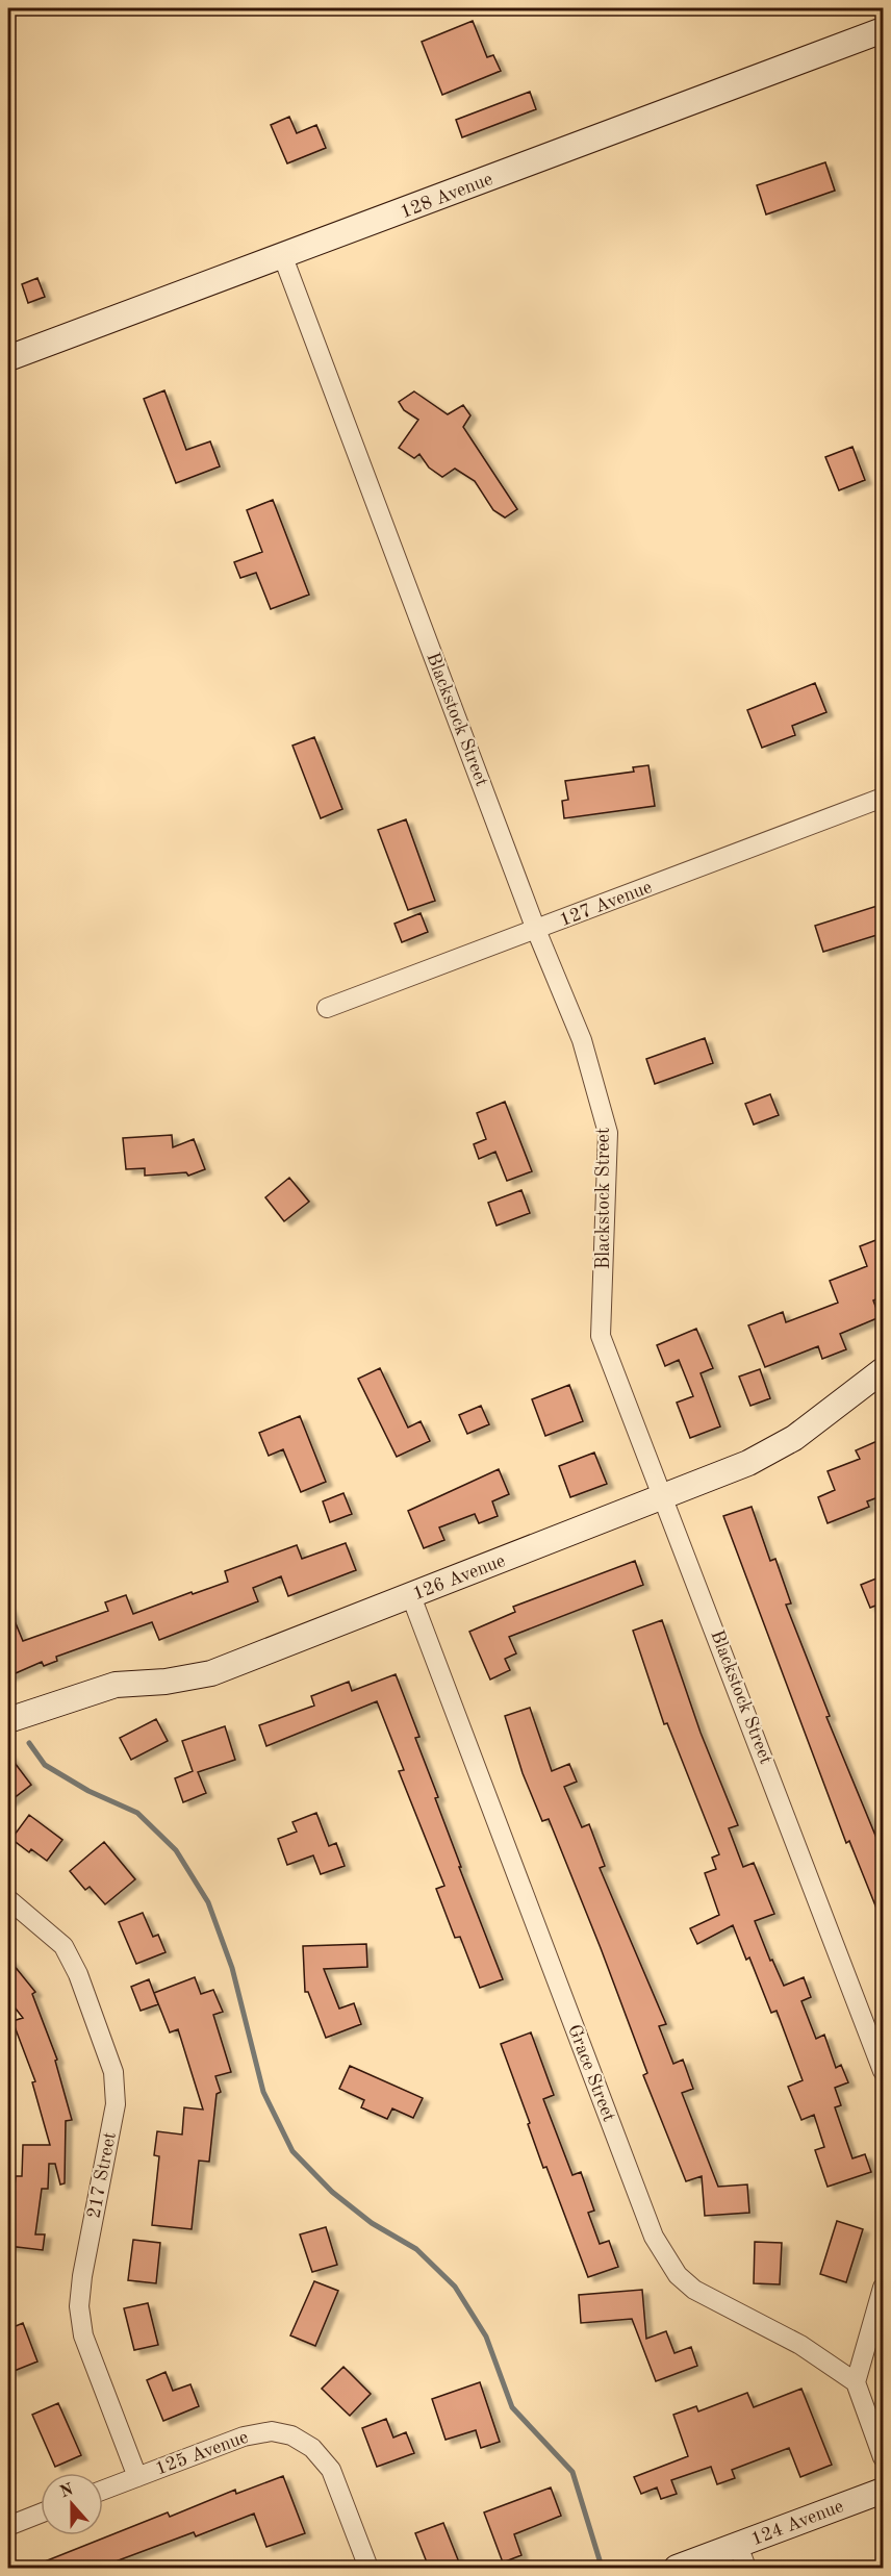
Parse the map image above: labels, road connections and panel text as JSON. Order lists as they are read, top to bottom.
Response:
{
  "streets": {
    "street": [
      "128 Avenue",
      "Blackstock Street",
      "127 Avenue",
      "126 Avenue",
      "Grace Street",
      "217 Street",
      "125 Avenue",
      "124 Avenue"
    ]
  },
  "crossings": [
    ["128 Avenue", "Blackstock Street"],
    ["Blackstock Street", "127 Avenue"],
    ["Blackstock Street", "126 Avenue"],
    ["126 Avenue", "Grace Street"],
    ["217 Street", "125 Avenue"]
  ],
  "north": "top"
}
